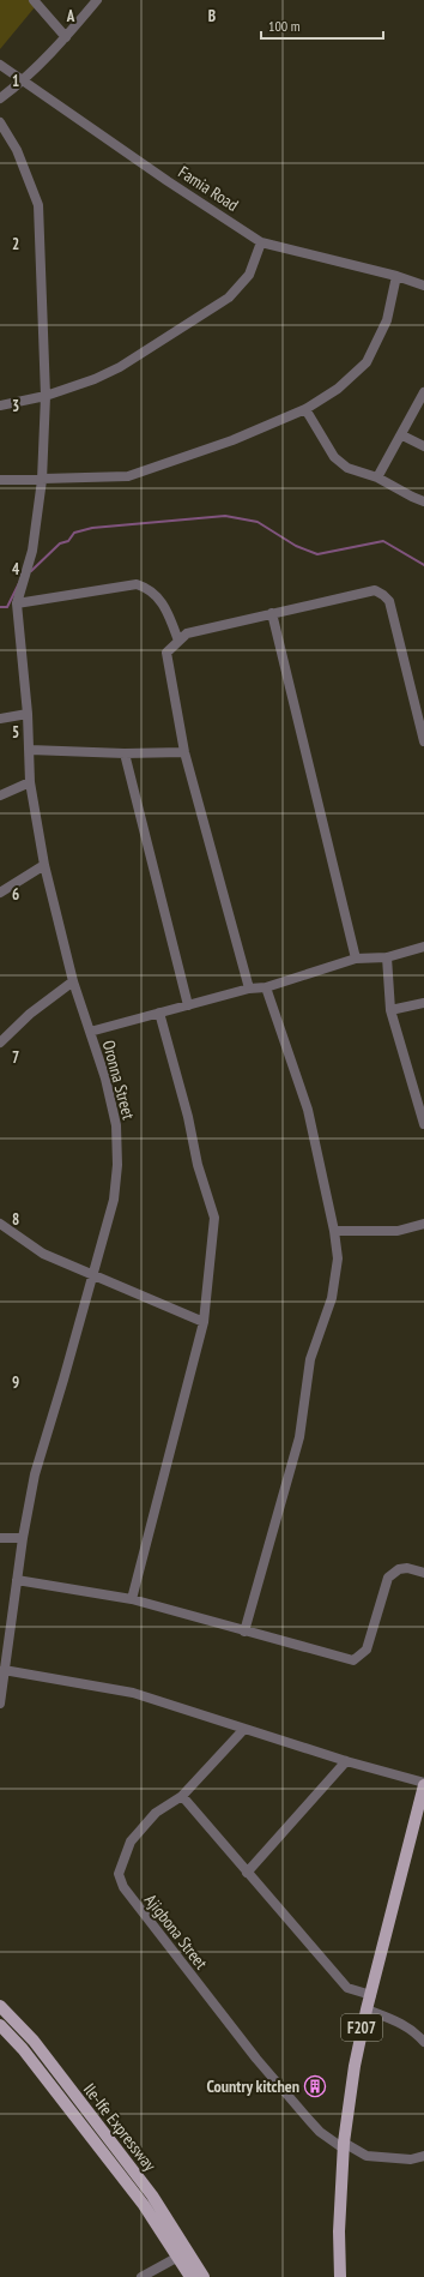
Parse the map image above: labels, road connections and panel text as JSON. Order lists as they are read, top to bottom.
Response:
{
  "streets": {
    "main road": ["F207", "Ile-Ife Expressway"],
    "street": ["Famia Road", "Oronna Street", "Ajigbona Street"]
  },
  "crossings": [
    ["Ajigbona Street", "F207"]
  ],
  "places": {
    "building": ["Country kitchen"]
  },
  "scale_bar": "100 m",
  "grid": {
    "columns": ["A", "B"],
    "rows": [
      "1",
      "2",
      "3",
      "4",
      "5",
      "6",
      "7",
      "8",
      "9"
    ]
  }
}
